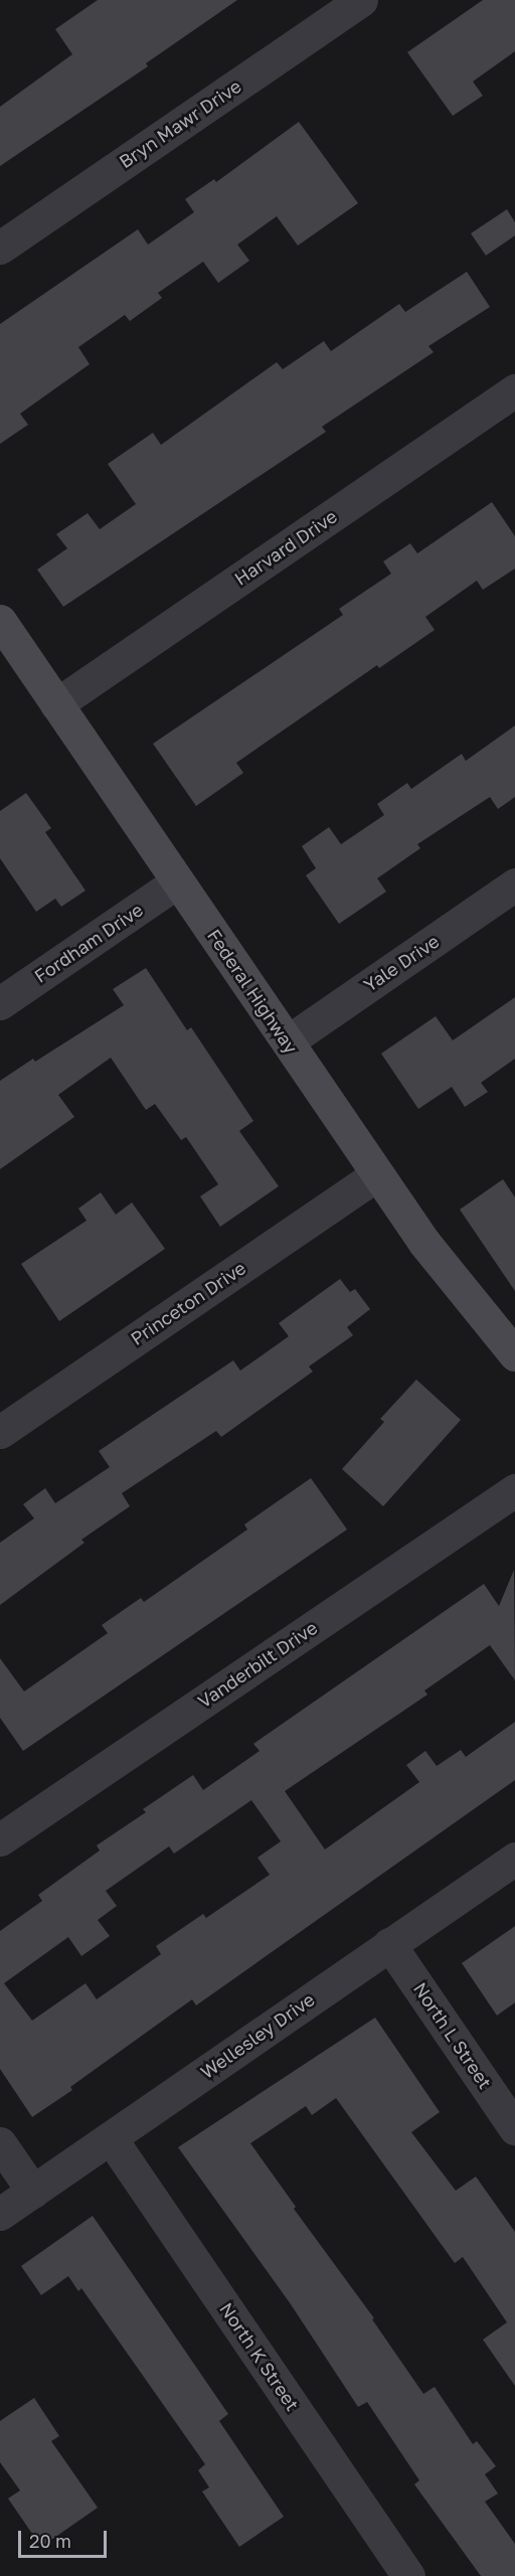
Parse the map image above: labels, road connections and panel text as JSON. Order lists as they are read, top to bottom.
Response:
{
  "streets": {
    "main road": ["Federal Highway"],
    "street": [
      "Bryn Mawr Drive",
      "Harvard Drive",
      "Fordham Drive",
      "Yale Drive",
      "Princeton Drive",
      "Vanderbilt Drive",
      "Wellesley Drive",
      "North L Street",
      "North K Street"
    ]
  },
  "crossings": [
    ["Harvard Drive", "Federal Highway"],
    ["Fordham Drive", "Federal Highway"],
    ["Yale Drive", "Federal Highway"],
    ["Federal Highway", "Princeton Drive"],
    ["Wellesley Drive", "North L Street"],
    ["Wellesley Drive", "North K Street"]
  ],
  "scale_bar": "20 m"
}
